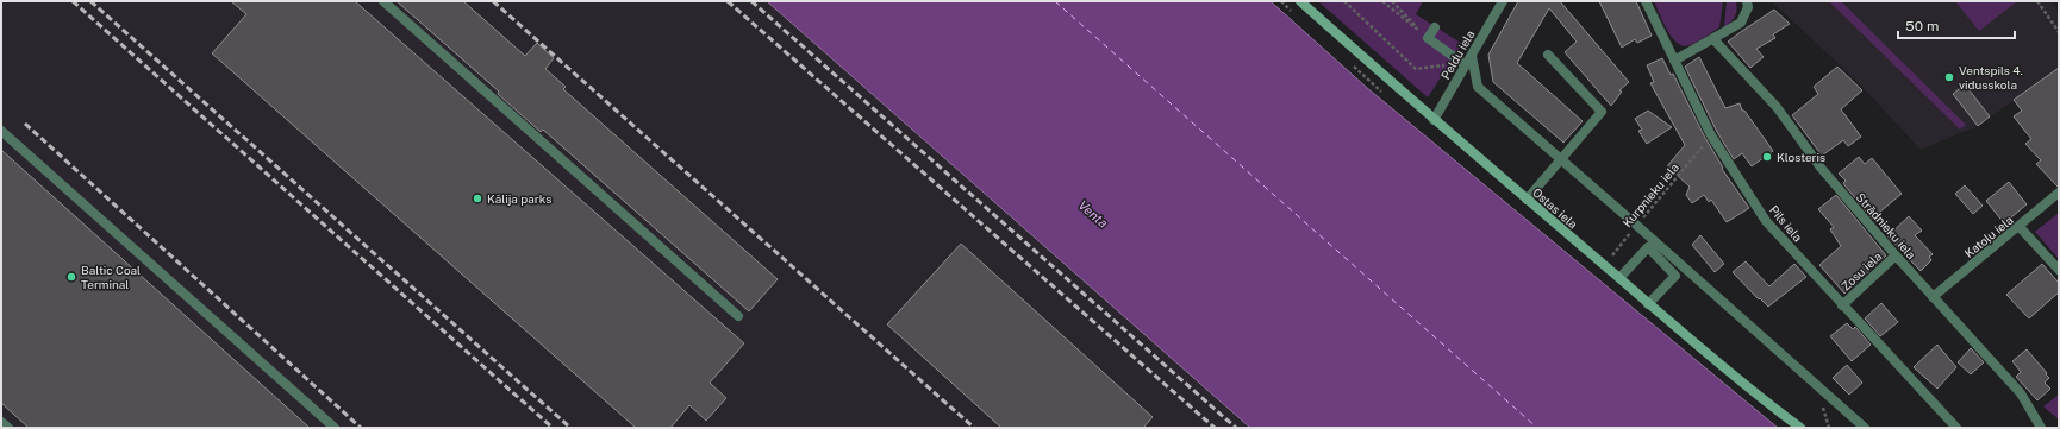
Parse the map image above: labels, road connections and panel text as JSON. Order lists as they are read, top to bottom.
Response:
{
  "streets": {
    "street": [
      "Peldu iela",
      "Ostas iela",
      "Pils iela",
      "Strādnieku iela",
      "Katoļu iela",
      "Zosu iela"
    ],
    "path": ["Kurpnieku iela"]
  },
  "crossings": [
    ["Peldu iela", "Ostas iela"],
    ["Kurpnieku iela", "Ostas iela"],
    ["Kurpnieku iela", "Pils iela"],
    ["Pils iela", "Zosu iela"],
    ["Strādnieku iela", "Katoļu iela"],
    ["Strādnieku iela", "Zosu iela"]
  ],
  "water": ["Venta"],
  "places": [
    "Ventspils 4. vidusskola",
    "Klosteris",
    "Kālija parks",
    "Baltic Coal Terminal"
  ],
  "scale_bar": "50 m"
}
